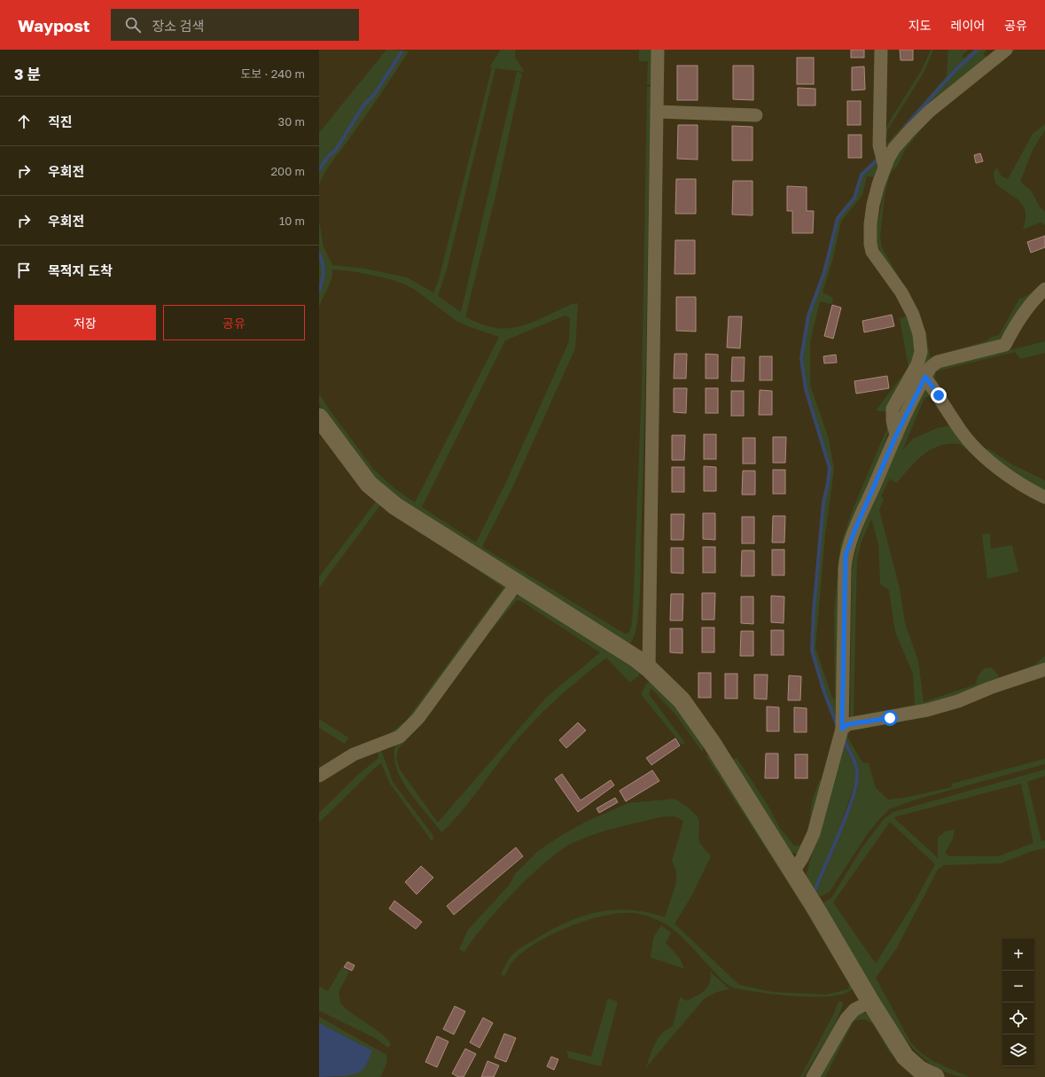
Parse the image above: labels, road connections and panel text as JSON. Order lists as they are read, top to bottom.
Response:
{
  "page": {
    "header": "Waypost",
    "search": "장소 검색",
    "nav": ["지도", "레이어", "공유"],
    "heading": ["3 분", "도보 · 240 m"],
    "list": [
      ["직진", "30 m"],
      ["우회전", "200 m"],
      ["우회전", "10 m"],
      "목적지 도착"
    ],
    "buttons": ["저장", "공유"],
    "map_buttons": ["+", "−"]
  }
}
